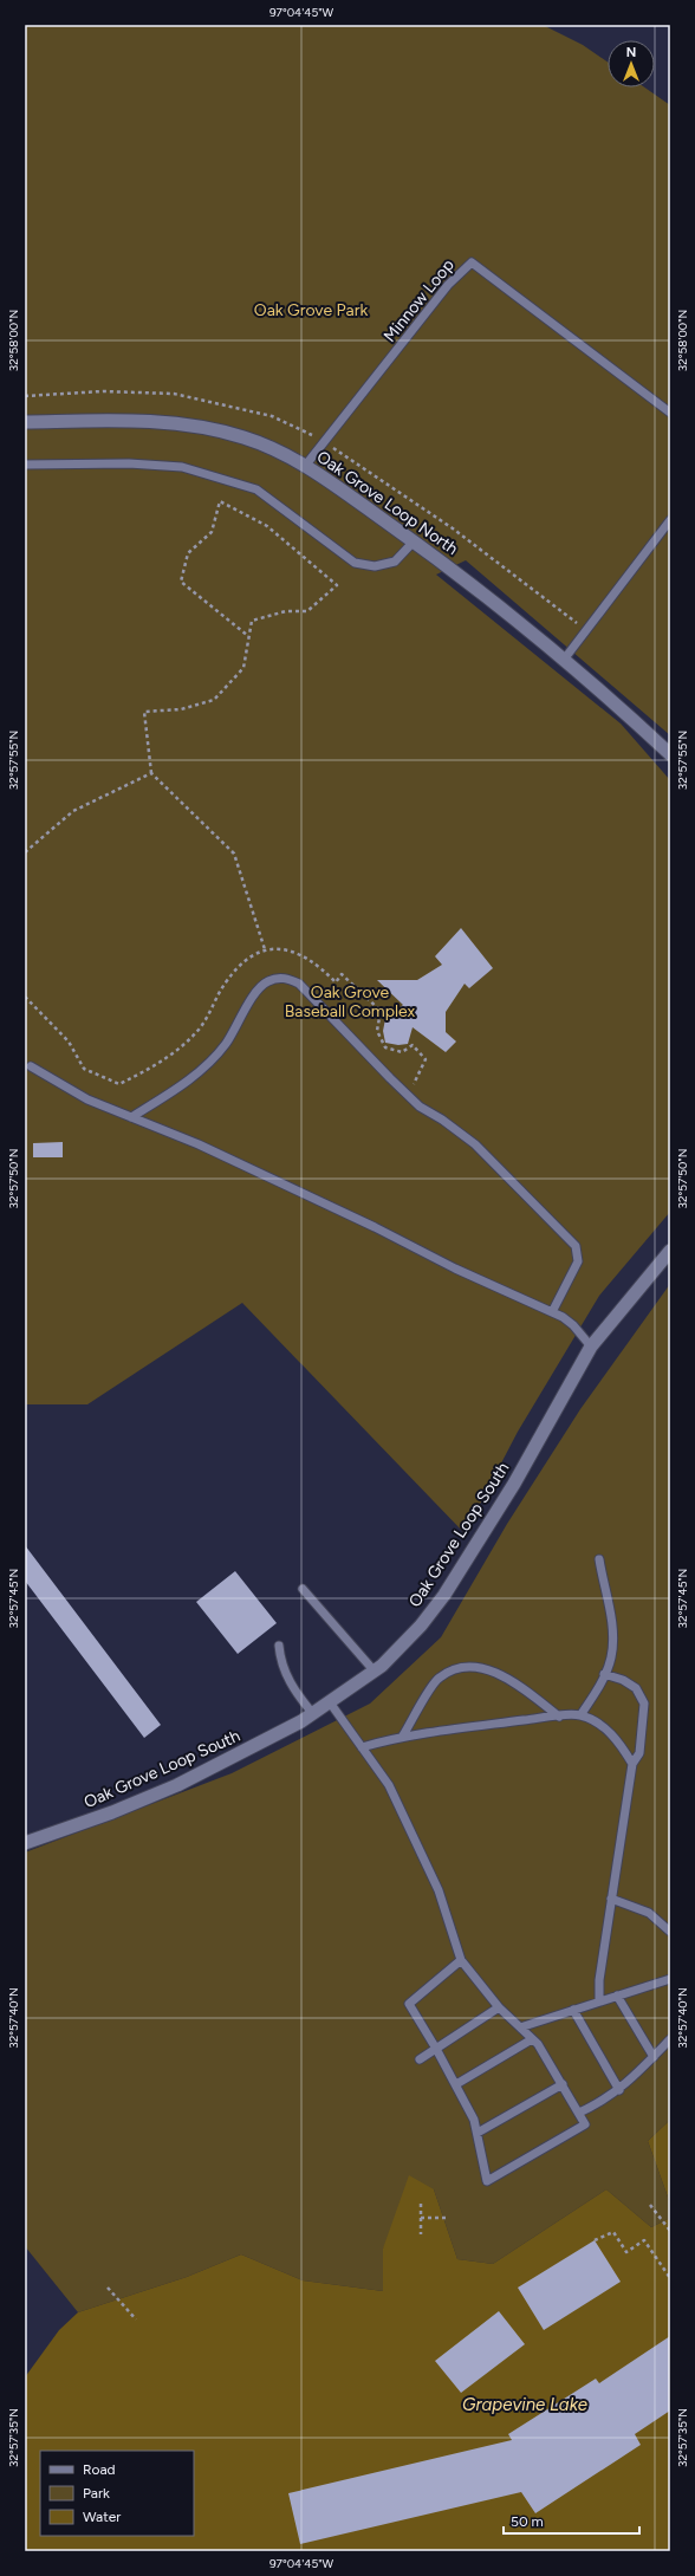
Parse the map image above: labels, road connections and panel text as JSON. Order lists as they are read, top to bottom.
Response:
{
  "streets": {
    "street": ["Oak Grove Loop North", "Oak Grove Loop South"],
    "lane": ["Minnow Loop"]
  },
  "crossings": [
    ["Minnow Loop", "Oak Grove Loop North"]
  ],
  "water": ["Grapevine Lake"],
  "parks": ["Oak Grove Park", "Oak Grove Baseball Complex"],
  "legend": ["Road", "Park", "Water"],
  "scale_bar": "50 m",
  "north": "top",
  "coordinates": [
    "97°04'45\"W",
    "32°58'00\"N",
    "32°57'55\"N",
    "32°57'50\"N",
    "32°57'45\"N",
    "32°57'40\"N",
    "32°57'35\"N"
  ]
}
